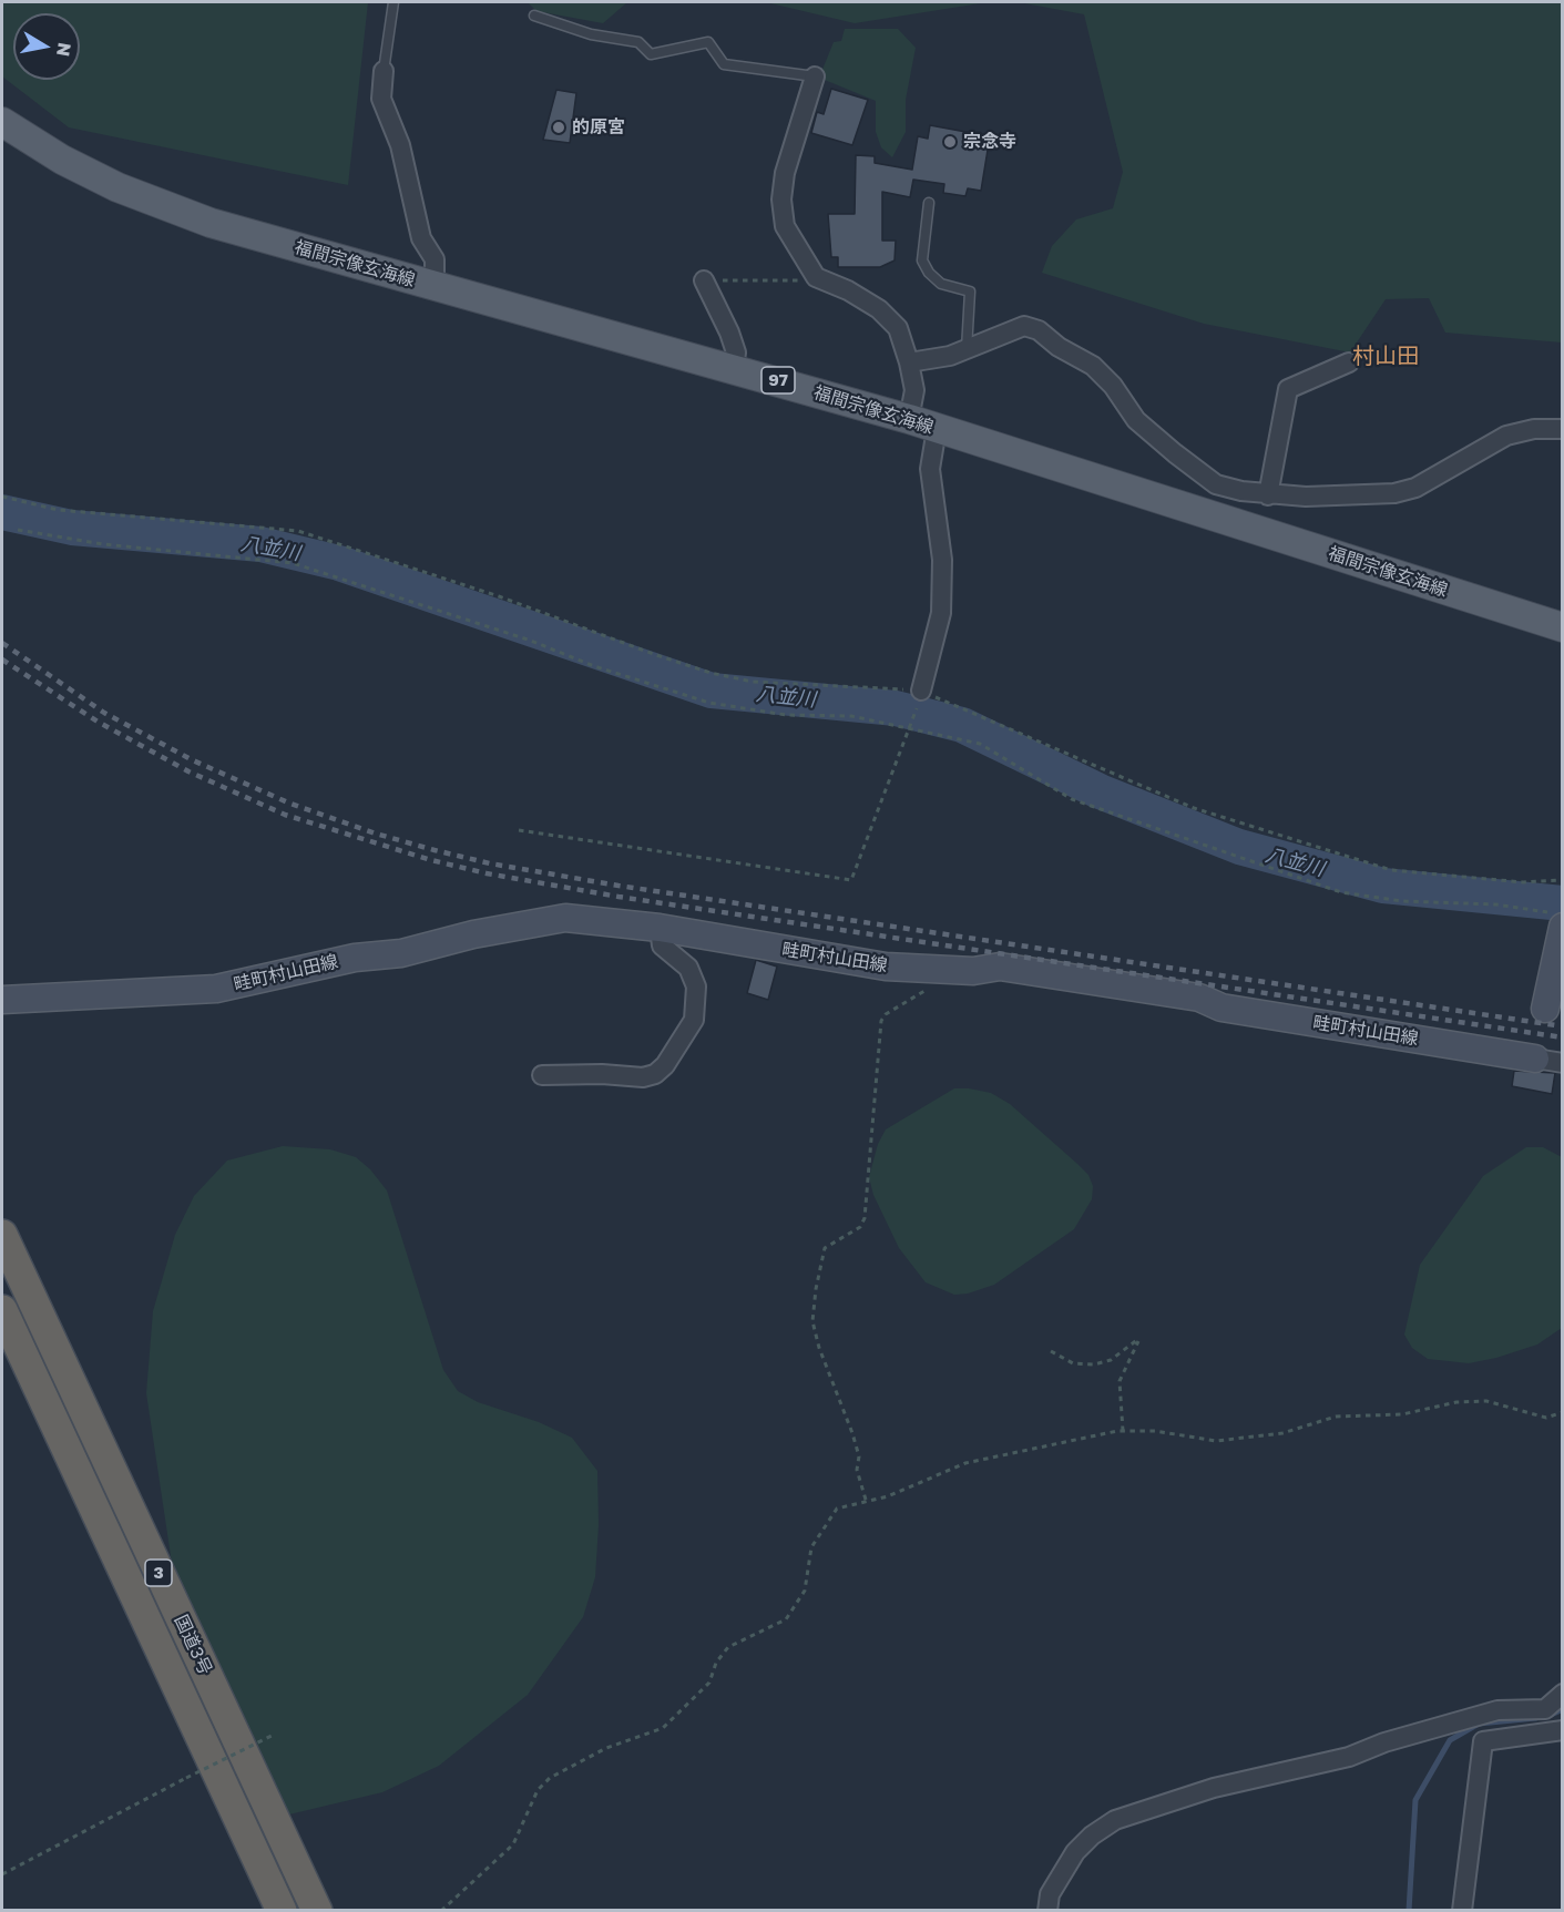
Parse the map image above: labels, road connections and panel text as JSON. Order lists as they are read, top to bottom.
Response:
{
  "streets": {
    "highway": ["3", "国道3号"],
    "main road": ["福間宗像玄海線", "97", "畦町村山田線"]
  },
  "districts": ["村山田"],
  "water": ["八並川"],
  "places": ["的原宮", "宗念寺"],
  "north": "right"
}
